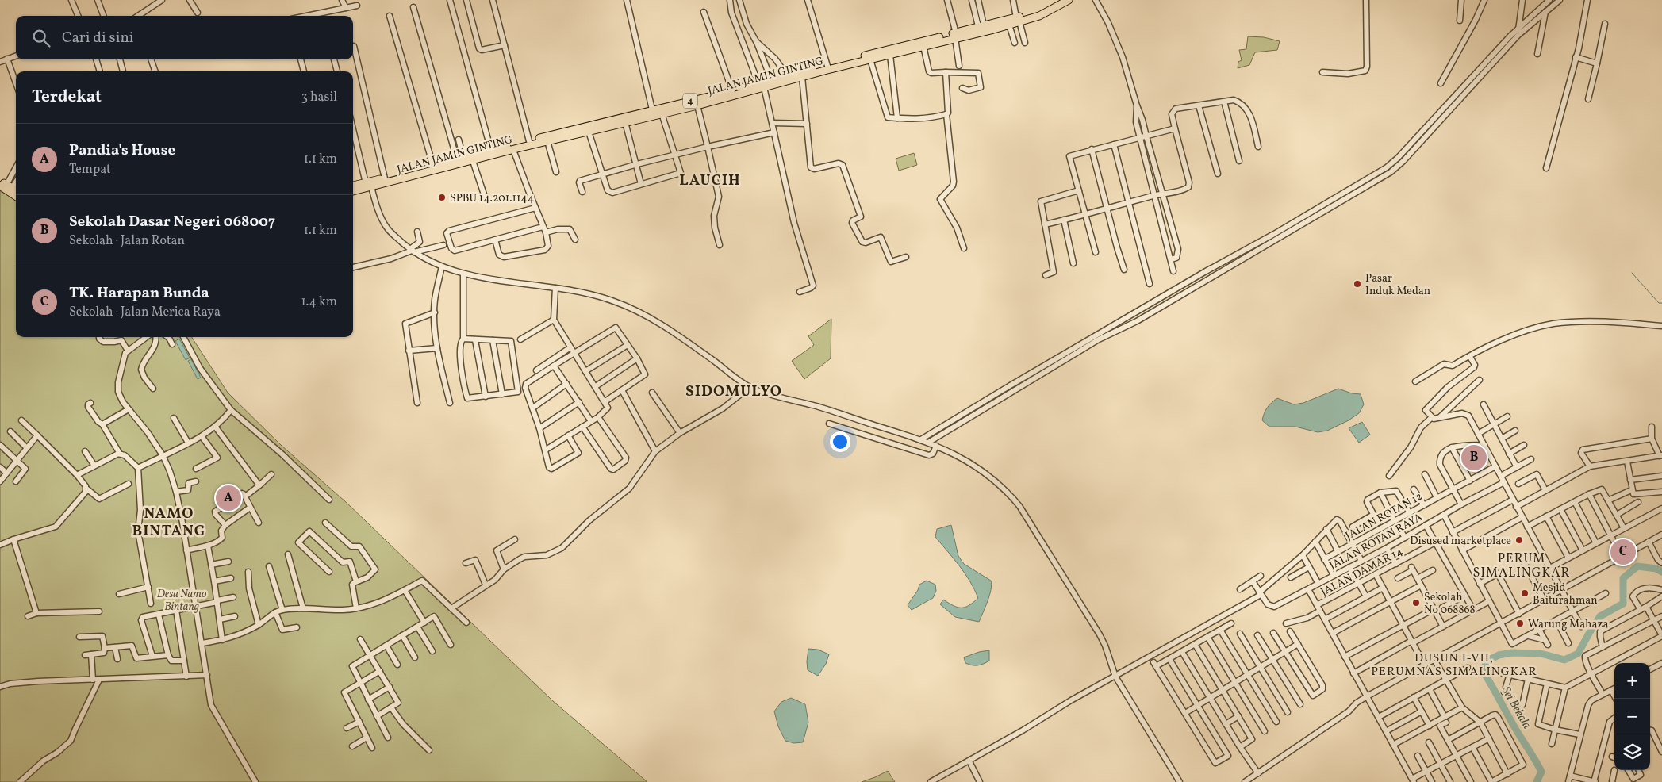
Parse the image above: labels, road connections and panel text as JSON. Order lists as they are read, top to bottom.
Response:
{
  "streets": {
    "highway": ["JALAN JAMIN GINTING", "4"],
    "street": ["JALAN ROTAN 12", "JALAN ROTAN RAYA", "JALAN DAMAR 14"]
  },
  "districts": [
    "LAUCIH",
    "SIDOMULYO",
    "NAMO BINTANG",
    "PERUM SIMALINGKAR",
    "DUSUN I-VII, PERUMNAS SIMALINGKAR"
  ],
  "water": ["Sei Bekala"],
  "parks": ["Desa Namo Bintang"],
  "places": [
    "SPBU 14.201.1144",
    "Pasar Induk Medan",
    "Disused marketplace",
    "Mesjid Baiturahman",
    "Sekolah No 068868",
    "Warung Mahaza"
  ],
  "page": {
    "search": "Cari di sini",
    "heading": ["Terdekat", "3 hasil"],
    "list": [
      {
        "mark": "A",
        "name": "Pandia's House",
        "note": "Tempat",
        "value": "1.1 km"
      },
      {
        "mark": "B",
        "name": "Sekolah Dasar Negeri 068007",
        "note": "Sekolah · Jalan Rotan",
        "value": "1.1 km"
      },
      {
        "mark": "C",
        "name": "TK. Harapan Bunda",
        "note": "Sekolah · Jalan Merica Raya",
        "value": "1.4 km"
      }
    ],
    "pins": ["B", "A", "C"],
    "map_buttons": ["+", "−"]
  }
}
